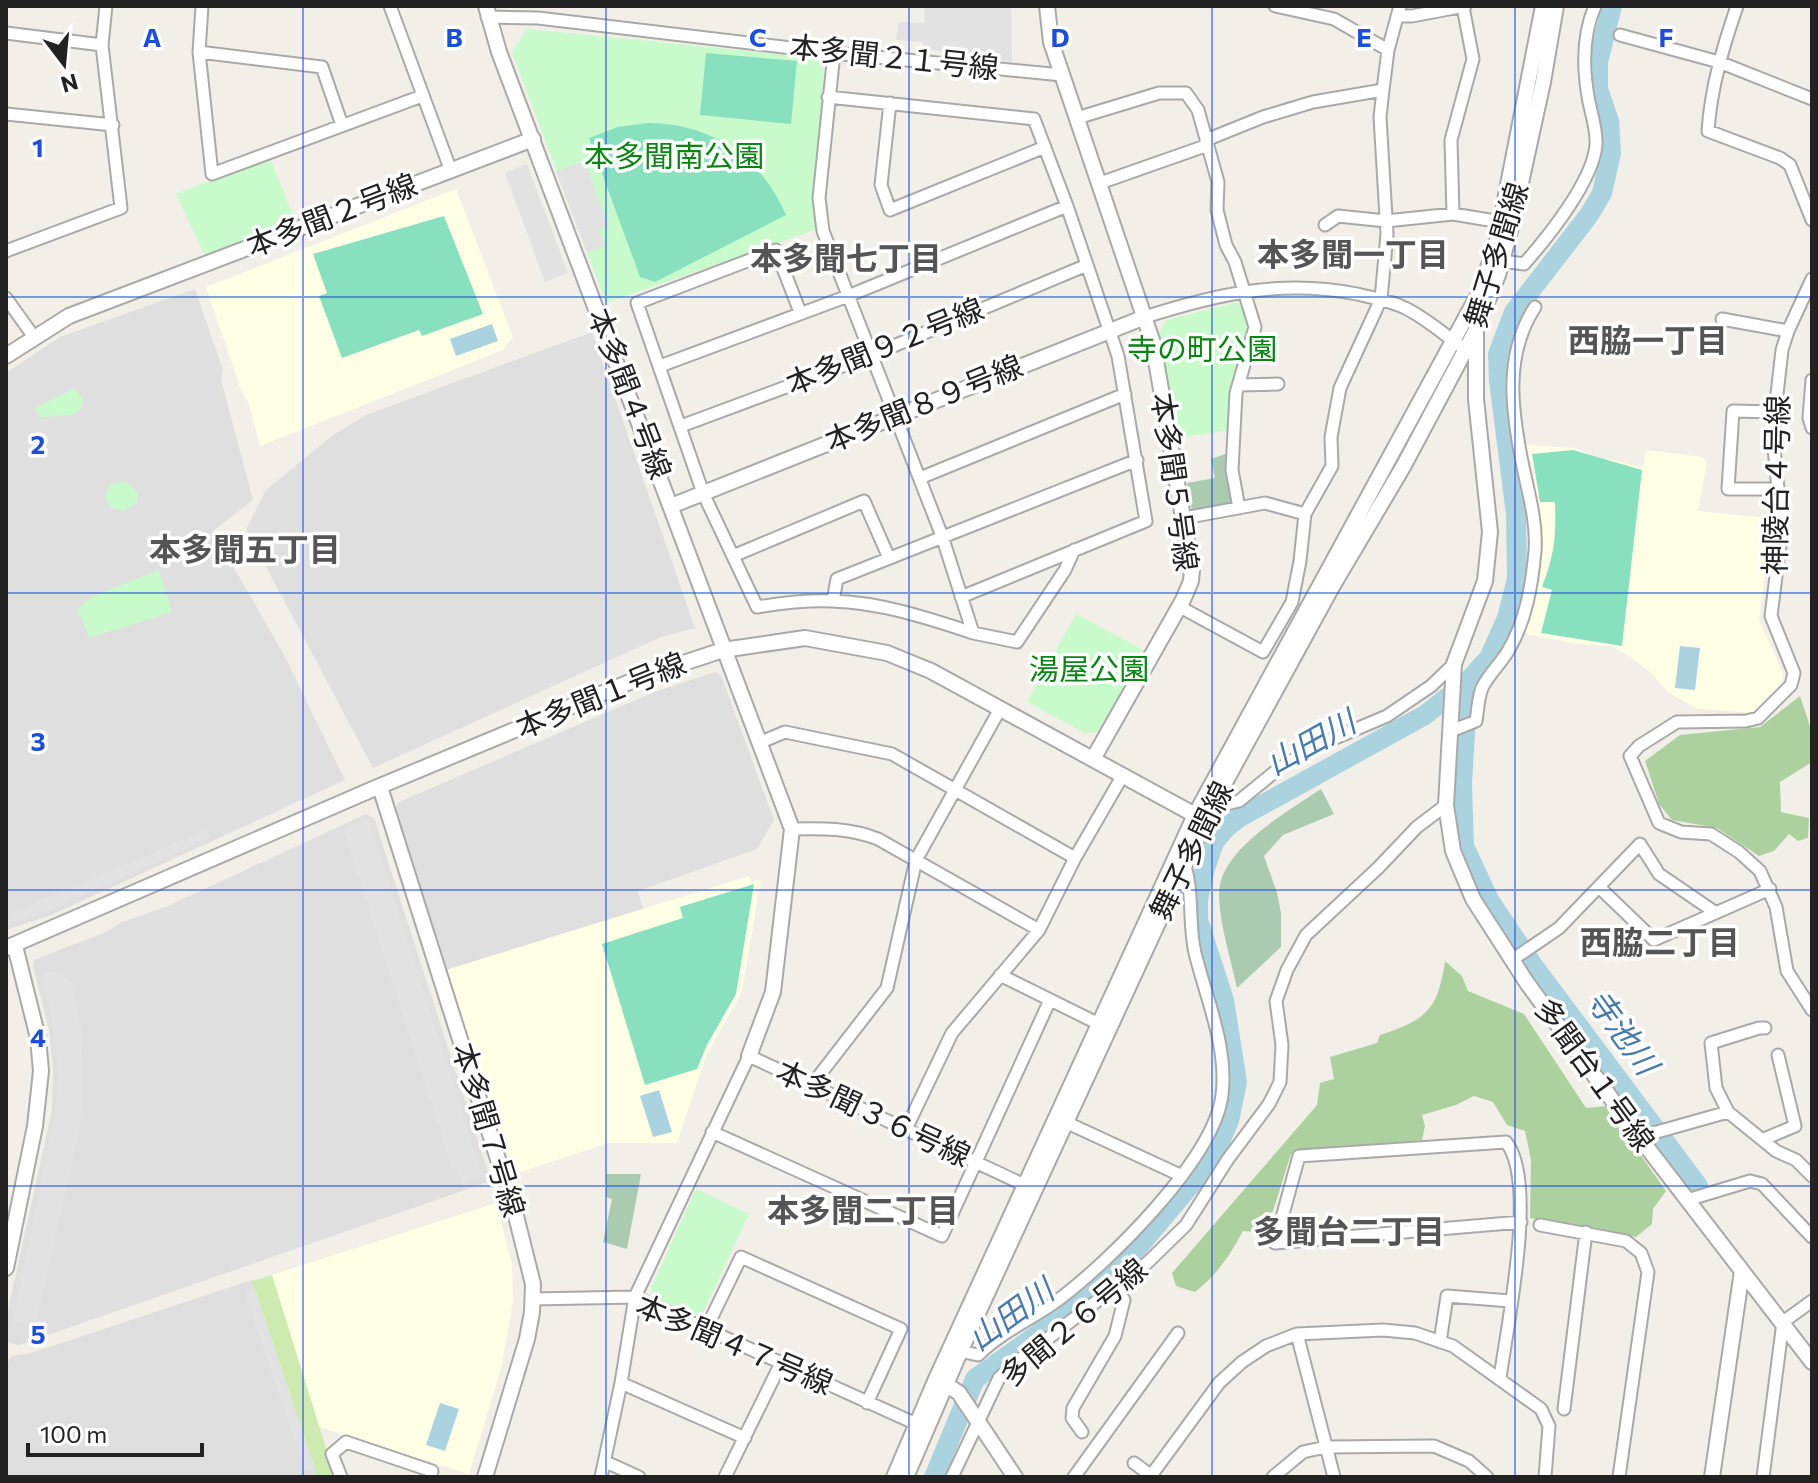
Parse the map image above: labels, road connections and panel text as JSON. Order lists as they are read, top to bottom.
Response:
{
  "streets": {
    "street": [
      "本多聞２１号線",
      "本多聞２号線",
      "舞子多聞線",
      "本多聞９２号線",
      "本多聞４号線",
      "本多聞８９号線",
      "本多聞５号線",
      "神陵台４号線",
      "本多聞１号線",
      "多聞台１号線",
      "本多聞３６号線",
      "本多聞７号線",
      "多聞２６号線",
      "本多聞４７号線"
    ]
  },
  "crossings": [
    ["本多聞２１号線", "本多聞５号線"],
    ["本多聞２号線", "本多聞４号線"],
    ["舞子多聞線", "本多聞１号線"],
    ["舞子多聞線", "多聞台１号線"],
    ["舞子多聞線", "本多聞３６号線"],
    ["舞子多聞線", "本多聞４７号線"],
    ["本多聞４号線", "本多聞８９号線"],
    ["本多聞４号線", "本多聞１号線"],
    ["本多聞４号線", "本多聞３６号線"],
    ["本多聞８９号線", "本多聞５号線"],
    ["本多聞５号線", "本多聞１号線"],
    ["本多聞１号線", "本多聞３６号線"],
    ["本多聞１号線", "本多聞７号線"],
    ["多聞台１号線", "多聞２６号線"],
    ["本多聞７号線", "本多聞４７号線"]
  ],
  "districts": [
    "本多聞一丁目",
    "本多聞七丁目",
    "西脇一丁目",
    "本多聞五丁目",
    "西脇二丁目",
    "本多聞二丁目",
    "多聞台二丁目"
  ],
  "water": ["山田川", "寺池川"],
  "parks": ["本多聞南公園", "寺の町公園", "湯屋公園"],
  "scale_bar": "100 m",
  "north": "bottom",
  "grid": {
    "columns": [
      "A",
      "B",
      "C",
      "D",
      "E",
      "F"
    ],
    "rows": [
      "1",
      "2",
      "3",
      "4",
      "5"
    ]
  }
}
